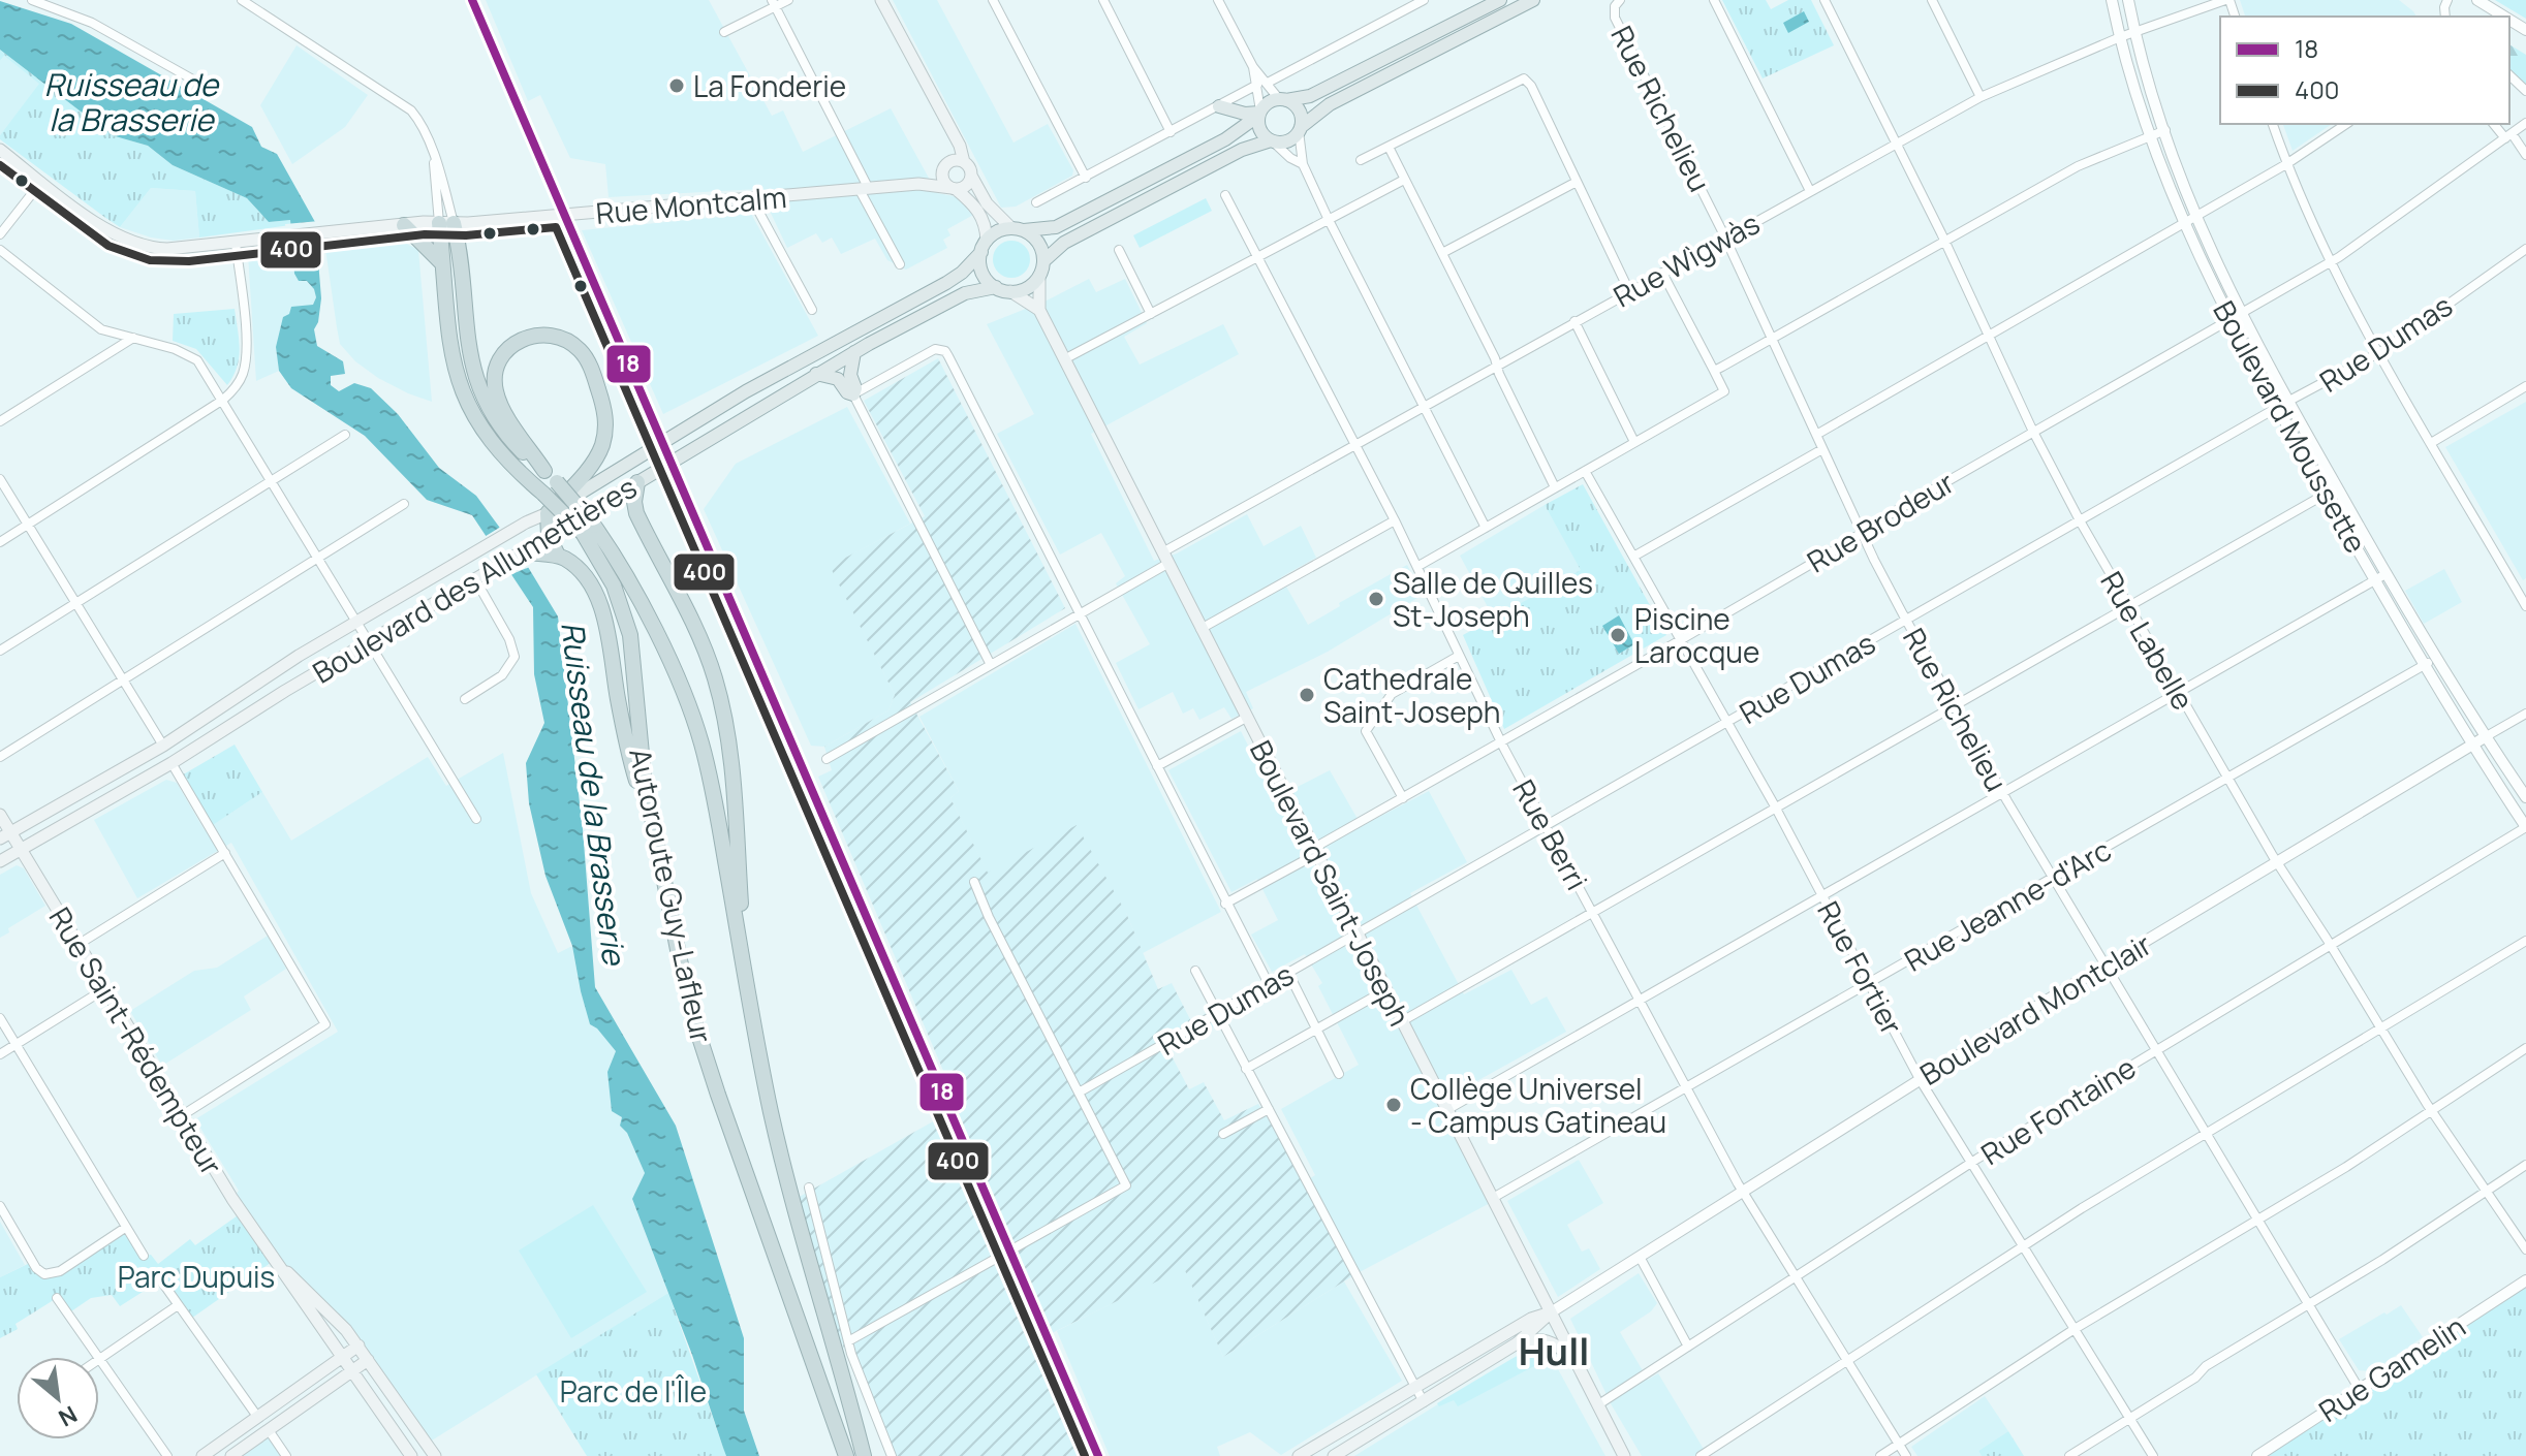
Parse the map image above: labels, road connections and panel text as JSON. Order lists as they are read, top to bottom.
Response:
{
  "streets": {
    "highway": ["Autoroute Guy-Lafleur"],
    "main road": [
      "Rue Montcalm",
      "Boulevard des Allumettières",
      "Boulevard Saint-Joseph",
      "Boulevard Montclair",
      "Rue Saint-Rédempteur"
    ],
    "street": [
      "Rue Richelieu",
      "Rue Wìgwàs",
      "Rue Dumas",
      "Boulevard Moussette",
      "Rue Brodeur",
      "Rue Labelle",
      "Rue Berri",
      "Rue Jeanne-d'Arc",
      "Rue Fortier",
      "Rue Fontaine",
      "Rue Gamelin"
    ]
  },
  "crossings": [
    ["Rue Richelieu", "Rue Wìgwàs"],
    ["Rue Richelieu", "Rue Dumas"],
    ["Rue Richelieu", "Rue Brodeur"],
    ["Rue Richelieu", "Rue Jeanne-d'Arc"],
    ["Rue Richelieu", "Boulevard Montclair"],
    ["Rue Richelieu", "Rue Fontaine"],
    ["Rue Richelieu", "Rue Gamelin"],
    ["Rue Montcalm", "Autoroute Guy-Lafleur"],
    ["Rue Wìgwàs", "Boulevard Moussette"],
    ["Rue Wìgwàs", "Rue Labelle"],
    ["Rue Wìgwàs", "Rue Berri"],
    ["Rue Wìgwàs", "Boulevard Saint-Joseph"],
    ["Rue Dumas", "Boulevard Moussette"],
    ["Rue Dumas", "Rue Labelle"],
    ["Rue Dumas", "Rue Berri"],
    ["Rue Dumas", "Boulevard Saint-Joseph"],
    ["Rue Dumas", "Rue Fortier"],
    ["Boulevard Moussette", "Rue Brodeur"],
    ["Boulevard Moussette", "Rue Jeanne-d'Arc"],
    ["Boulevard Moussette", "Boulevard Montclair"],
    ["Boulevard Moussette", "Rue Fontaine"],
    ["Rue Brodeur", "Rue Labelle"],
    ["Rue Brodeur", "Rue Berri"],
    ["Rue Brodeur", "Boulevard Saint-Joseph"],
    ["Rue Brodeur", "Rue Fortier"],
    ["Boulevard des Allumettières", "Boulevard Saint-Joseph"],
    ["Boulevard des Allumettières", "Rue Saint-Rédempteur"],
    ["Rue Labelle", "Rue Jeanne-d'Arc"],
    ["Rue Labelle", "Boulevard Montclair"],
    ["Rue Labelle", "Rue Fontaine"],
    ["Rue Berri", "Rue Jeanne-d'Arc"],
    ["Rue Berri", "Boulevard Montclair"],
    ["Rue Berri", "Rue Fontaine"],
    ["Boulevard Saint-Joseph", "Rue Jeanne-d'Arc"],
    ["Boulevard Saint-Joseph", "Boulevard Montclair"],
    ["Boulevard Saint-Joseph", "Rue Fontaine"],
    ["Rue Jeanne-d'Arc", "Rue Fortier"],
    ["Rue Fortier", "Boulevard Montclair"],
    ["Rue Fortier", "Rue Fontaine"]
  ],
  "districts": ["Hull"],
  "water": ["Ruisseau de la Brasserie"],
  "parks": ["Parc Dupuis", "Parc de l'Île"],
  "places": [
    "La Fonderie",
    "Salle de Quilles St-Joseph",
    "Piscine Larocque",
    "Cathedrale Saint-Joseph",
    "Collège Universel - Campus Gatineau"
  ],
  "lines": ["transit line 18", "transit line 400"],
  "legend": ["18", "400"],
  "north": "bottom right"
}
